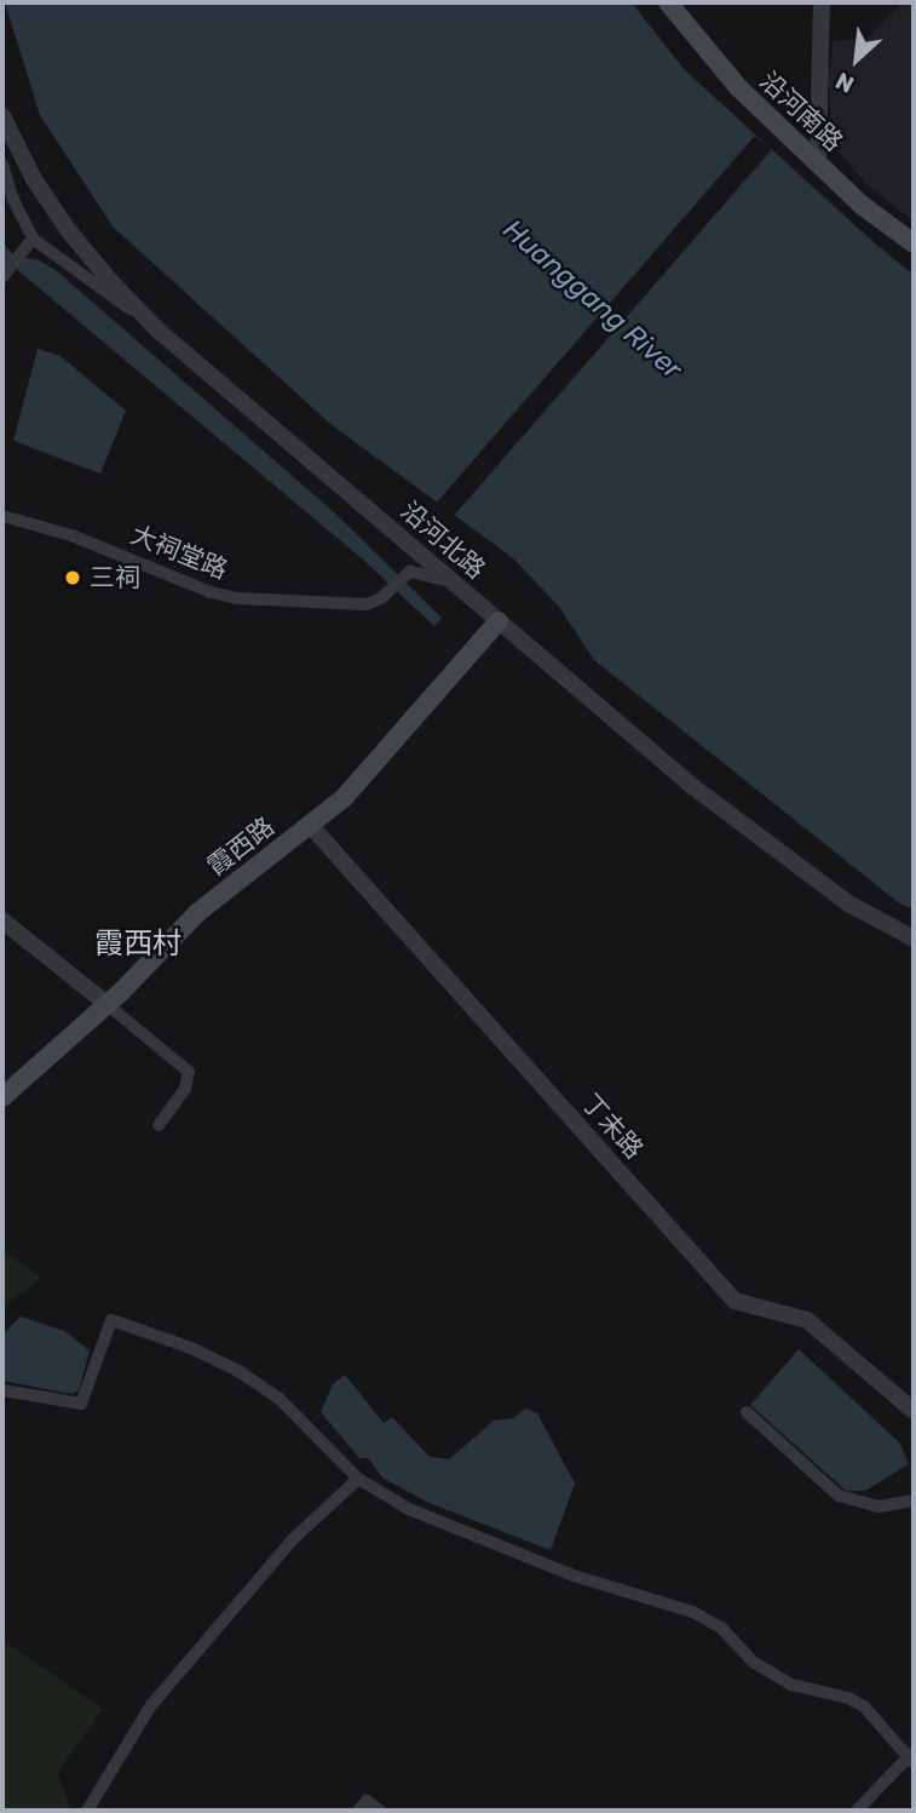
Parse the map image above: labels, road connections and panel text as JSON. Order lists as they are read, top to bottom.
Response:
{
  "streets": {
    "main road": ["沿河南路", "霞西路"],
    "street": ["沿河北路", "大祠堂路", "丁未路"]
  },
  "crossings": [
    ["沿河北路", "大祠堂路"],
    ["沿河北路", "霞西路"],
    ["霞西路", "丁未路"]
  ],
  "districts": ["霞西村"],
  "water": ["Huanggang River"],
  "places": ["三祠"],
  "north": "bottom left"
}
